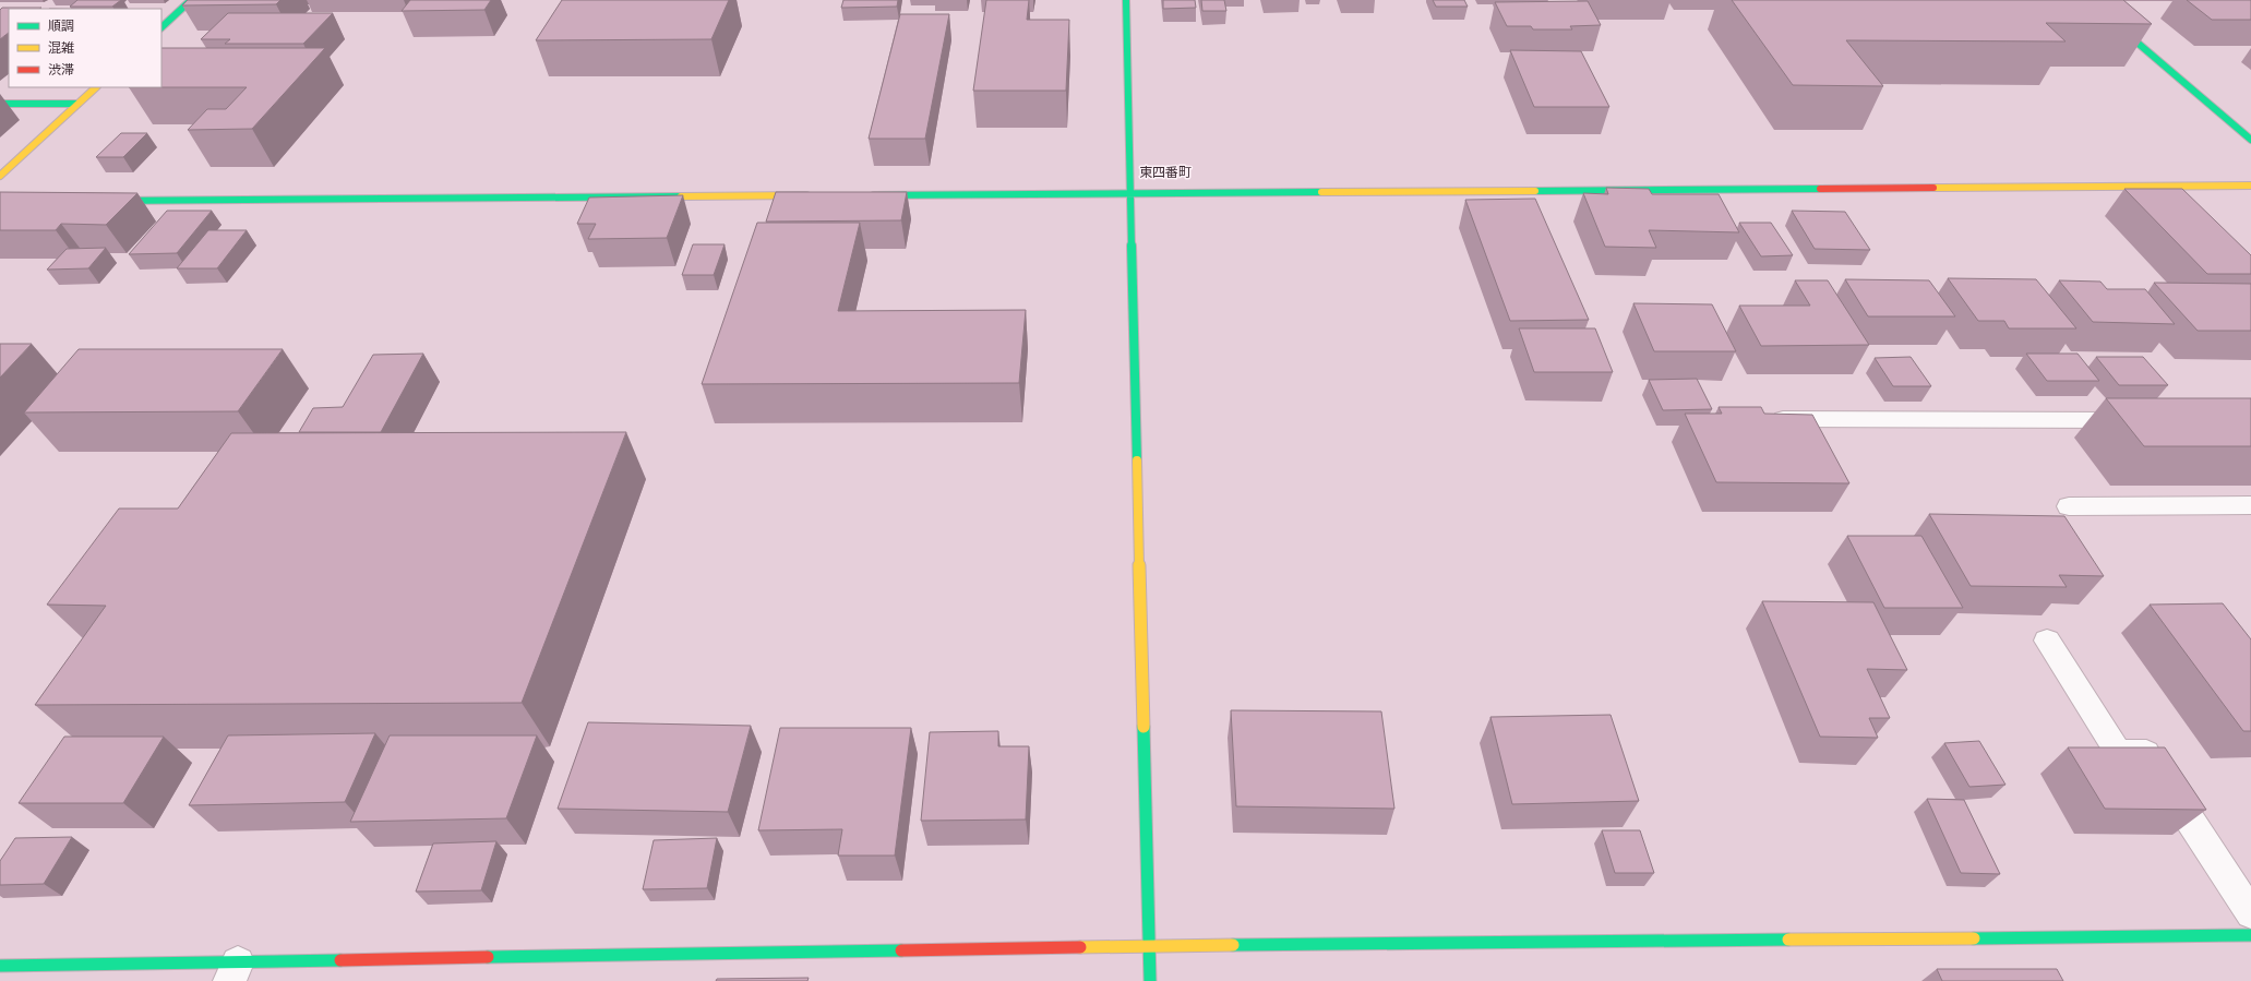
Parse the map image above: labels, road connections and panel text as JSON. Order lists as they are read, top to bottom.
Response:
{
  "districts": ["東四番町"],
  "legend": ["順調", "混雑", "渋滞"]
}
